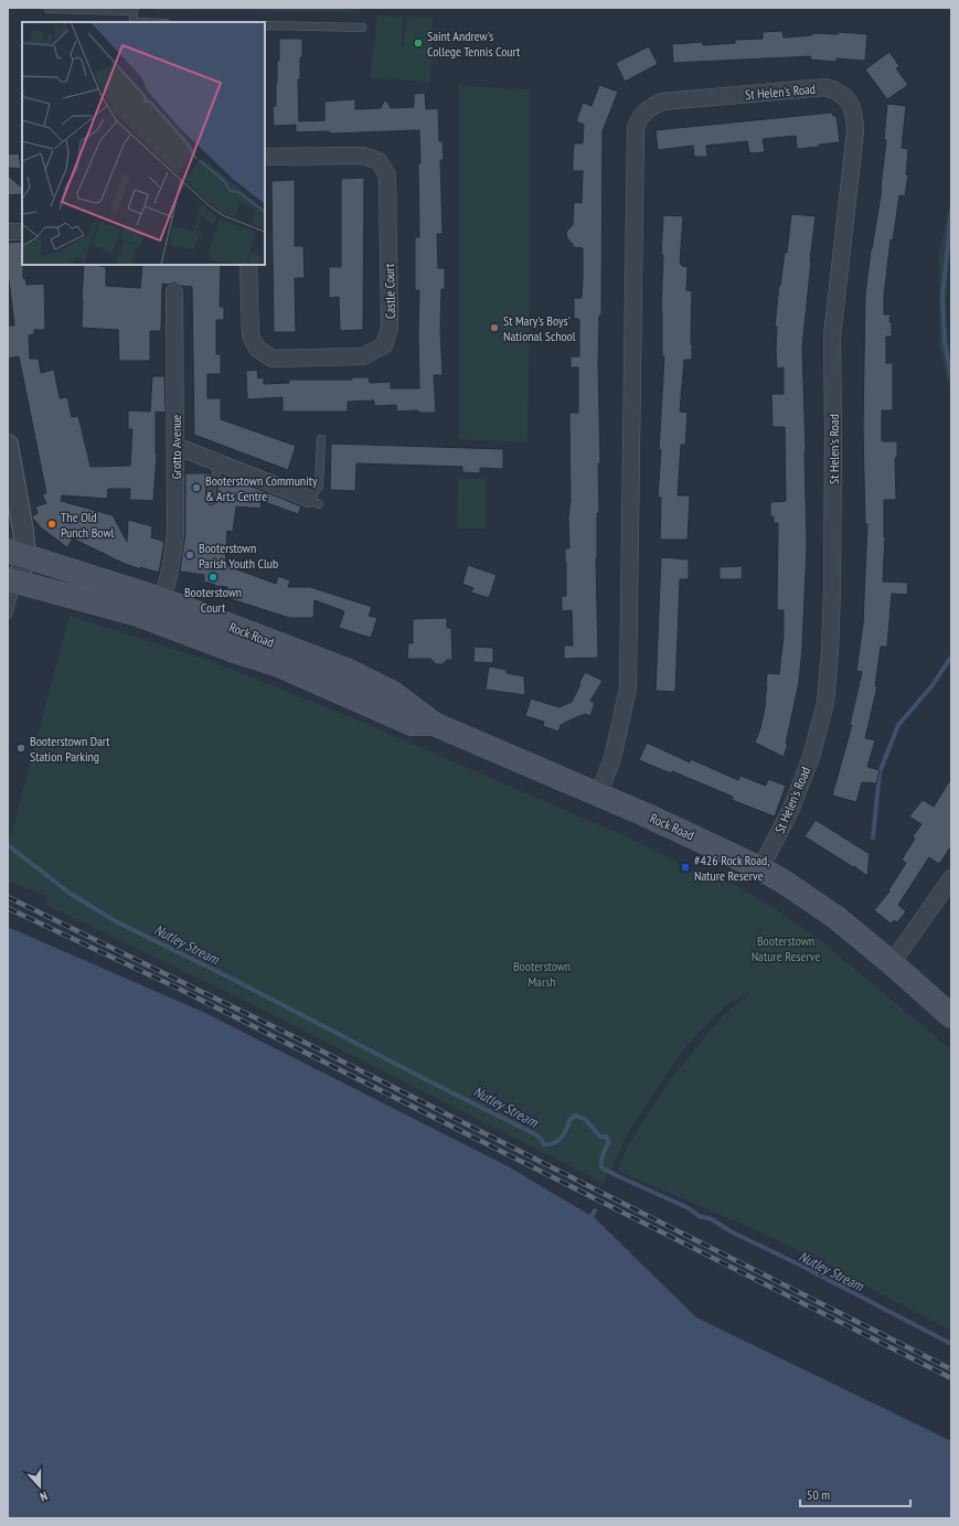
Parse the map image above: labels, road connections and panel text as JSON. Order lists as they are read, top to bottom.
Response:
{
  "streets": {
    "main road": ["Rock Road"],
    "street": ["St Helen's Road", "Castle Court", "Grotto Avenue"]
  },
  "crossings": [
    ["St Helen's Road", "Rock Road"],
    ["Grotto Avenue", "Rock Road"]
  ],
  "water": ["Nutley Stream"],
  "parks": ["Booterstown Nature Reserve", "Booterstown Marsh"],
  "places": {
    "other": [
      "Saint Andrew's College Tennis Court",
      "St Mary's Boys' National School",
      "Booterstown Community & Arts Centre",
      "The Old Punch Bowl",
      "Booterstown Parish Youth Club",
      "Booterstown Court",
      "Booterstown Dart Station Parking"
    ],
    "transit": ["#426 Rock Road, Nature Reserve"]
  },
  "scale_bar": "50 m",
  "north": "bottom"
}
